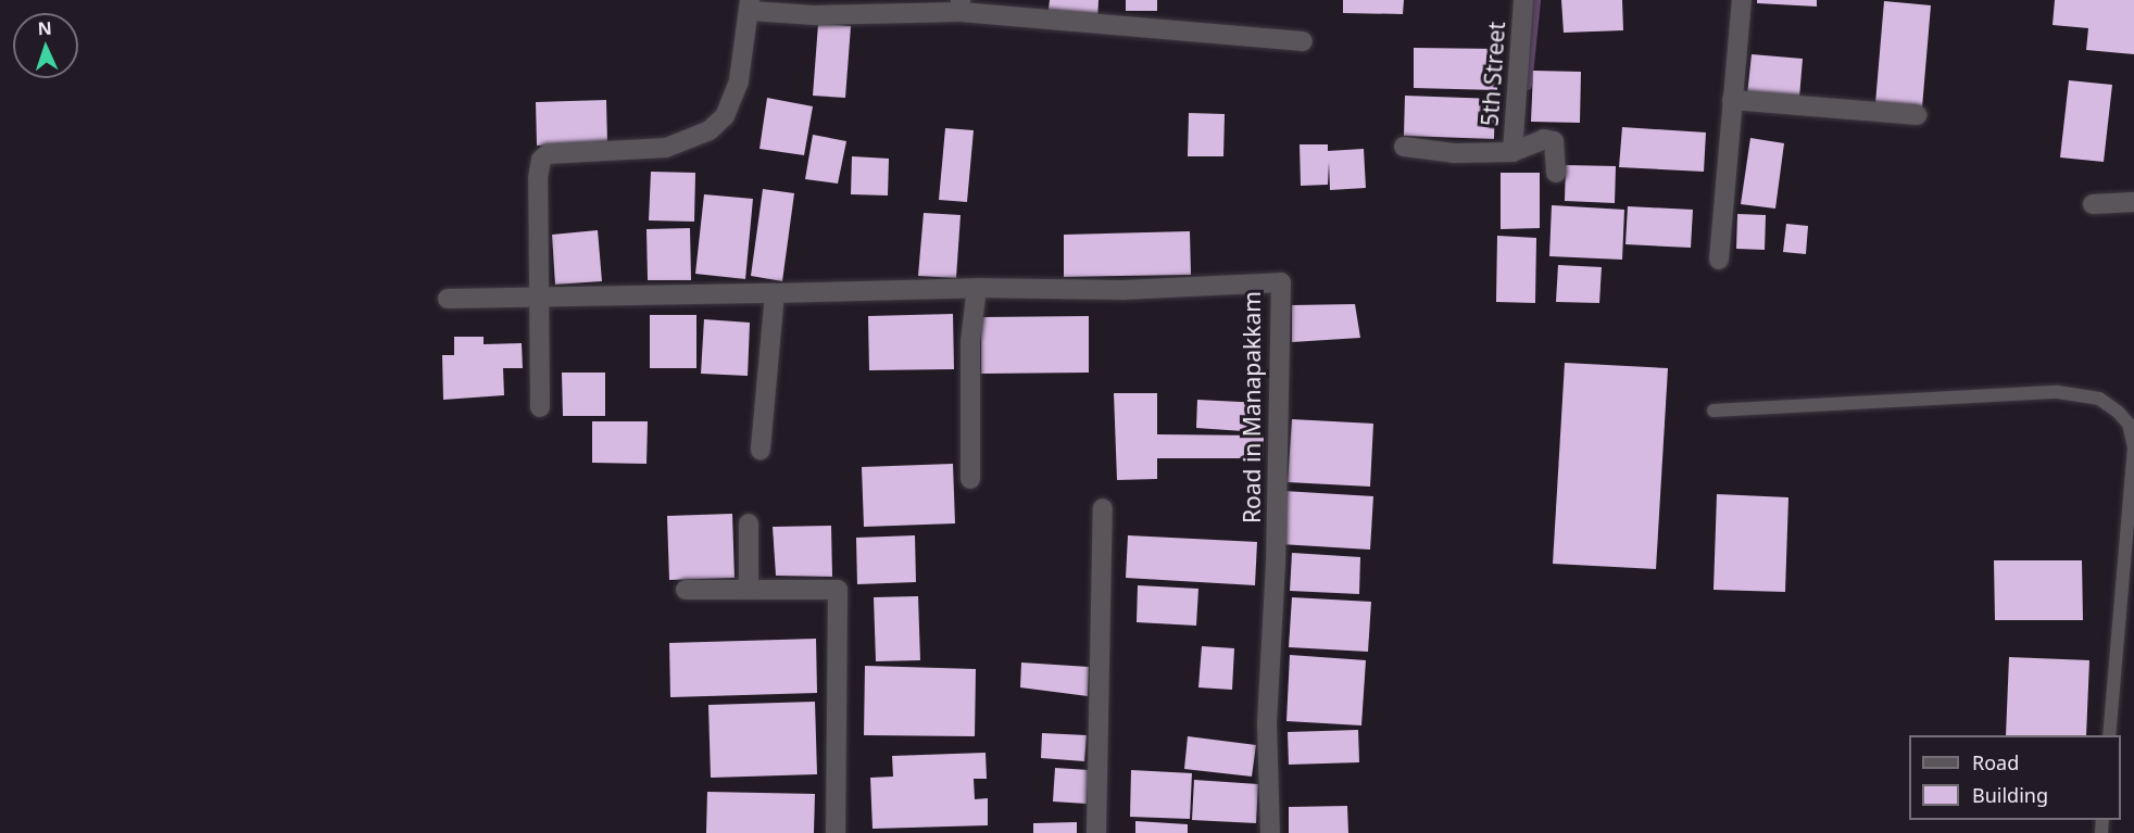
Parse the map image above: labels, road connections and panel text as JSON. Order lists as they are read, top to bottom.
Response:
{
  "streets": {
    "street": ["5th Street", "Road in Manapakkam"]
  },
  "legend": ["Road", "Building"],
  "north": "top"
}
